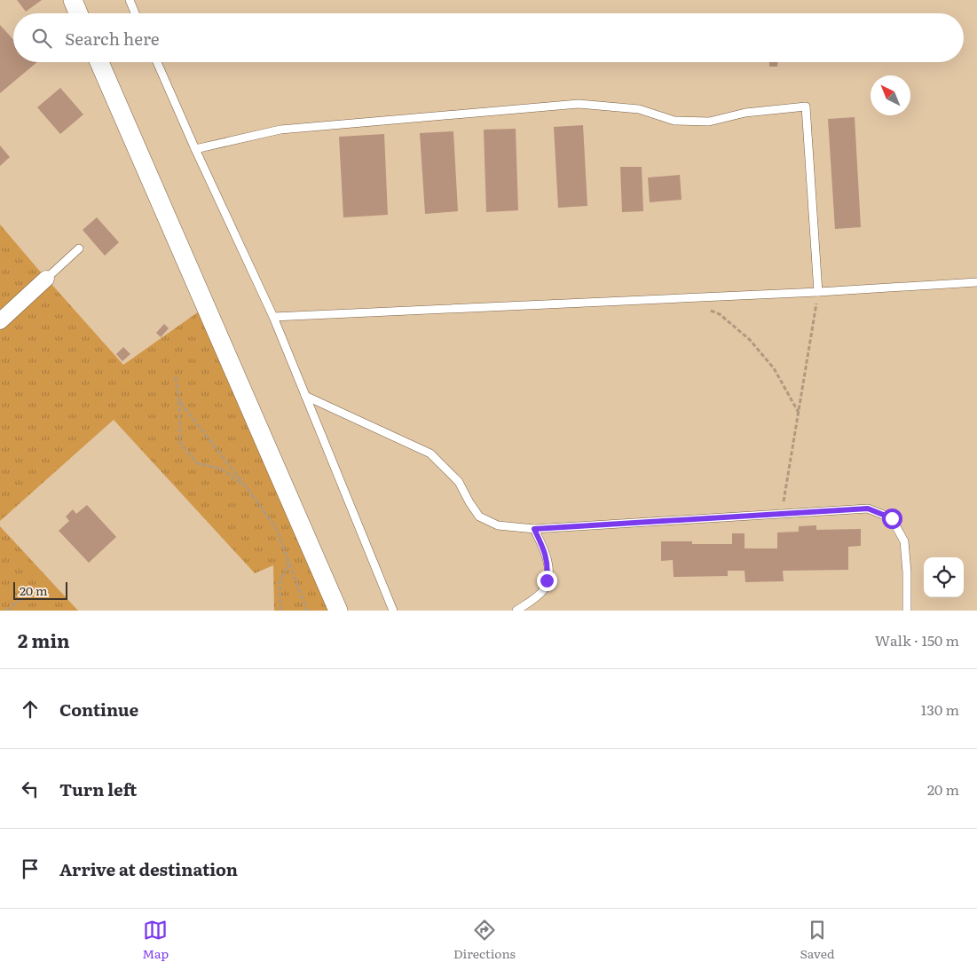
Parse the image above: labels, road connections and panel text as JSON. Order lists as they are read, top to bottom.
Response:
{
  "scale_bar": "20 m",
  "north": "top left",
  "page": {
    "search": "Search here",
    "scale": "20 m",
    "heading": ["2 min", "Walk · 150 m"],
    "list": [
      ["Continue", "130 m"],
      ["Turn left", "20 m"],
      "Arrive at destination"
    ],
    "nav": ["Map", "Directions", "Saved"]
  }
}
